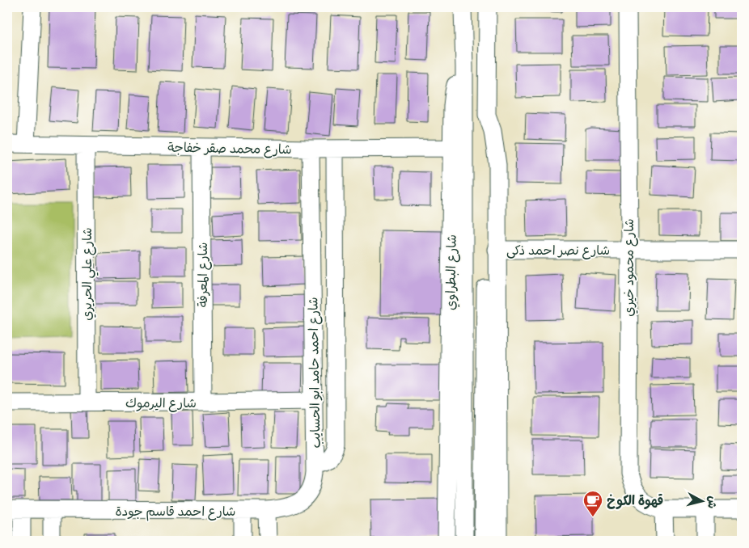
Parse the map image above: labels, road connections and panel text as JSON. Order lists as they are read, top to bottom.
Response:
{
  "streets": {
    "street": [
      "شارع محمد صقر خفاجة",
      "شارع نصر احمد ذكى",
      "شارع محمود خيري",
      "شارع البطراوي",
      "شارع علي الحريري",
      "شارع المعرفة",
      "شارع احمد حامد ابو الحسايب",
      "شارع اليرموك",
      "شارع احمد قاسم جودة"
    ]
  },
  "crossings": [
    ["شارع محمد صقر خفاجة", "شارع البطراوي"],
    ["شارع محمد صقر خفاجة", "شارع علي الحريري"],
    ["شارع محمد صقر خفاجة", "شارع المعرفة"],
    ["شارع محمد صقر خفاجة", "شارع احمد حامد ابو الحسايب"],
    ["شارع نصر احمد ذكى", "شارع محمود خيري"],
    ["شارع علي الحريري", "شارع اليرموك"],
    ["شارع المعرفة", "شارع اليرموك"],
    ["شارع احمد حامد ابو الحسايب", "شارع اليرموك"],
    ["شارع احمد حامد ابو الحسايب", "شارع احمد قاسم جودة"]
  ],
  "places": {
    "cafe": ["قهوة الكوخ"]
  },
  "north": "right"
}
